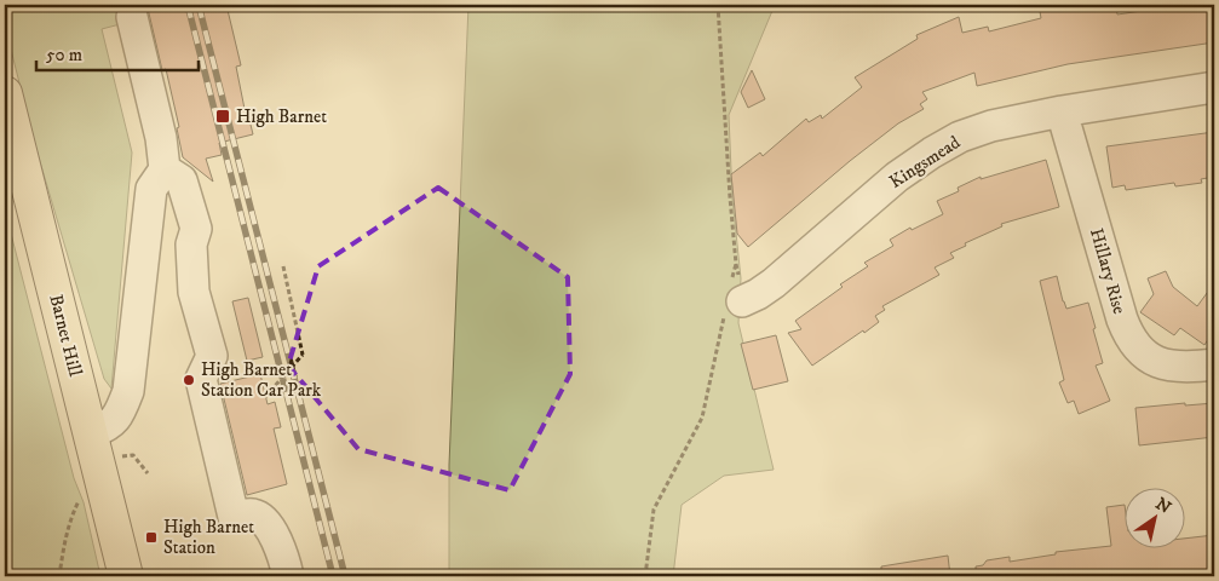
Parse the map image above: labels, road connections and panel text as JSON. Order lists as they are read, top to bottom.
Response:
{
  "streets": {
    "main road": ["Barnet Hill"],
    "street": ["Kingsmead", "Hillary Rise"]
  },
  "crossings": [
    ["Kingsmead", "Hillary Rise"]
  ],
  "places": {
    "transit": ["High Barnet", "High Barnet Station"],
    "other": ["High Barnet Station Car Park"]
  },
  "scale_bar": "50 m",
  "north": "top right"
}
